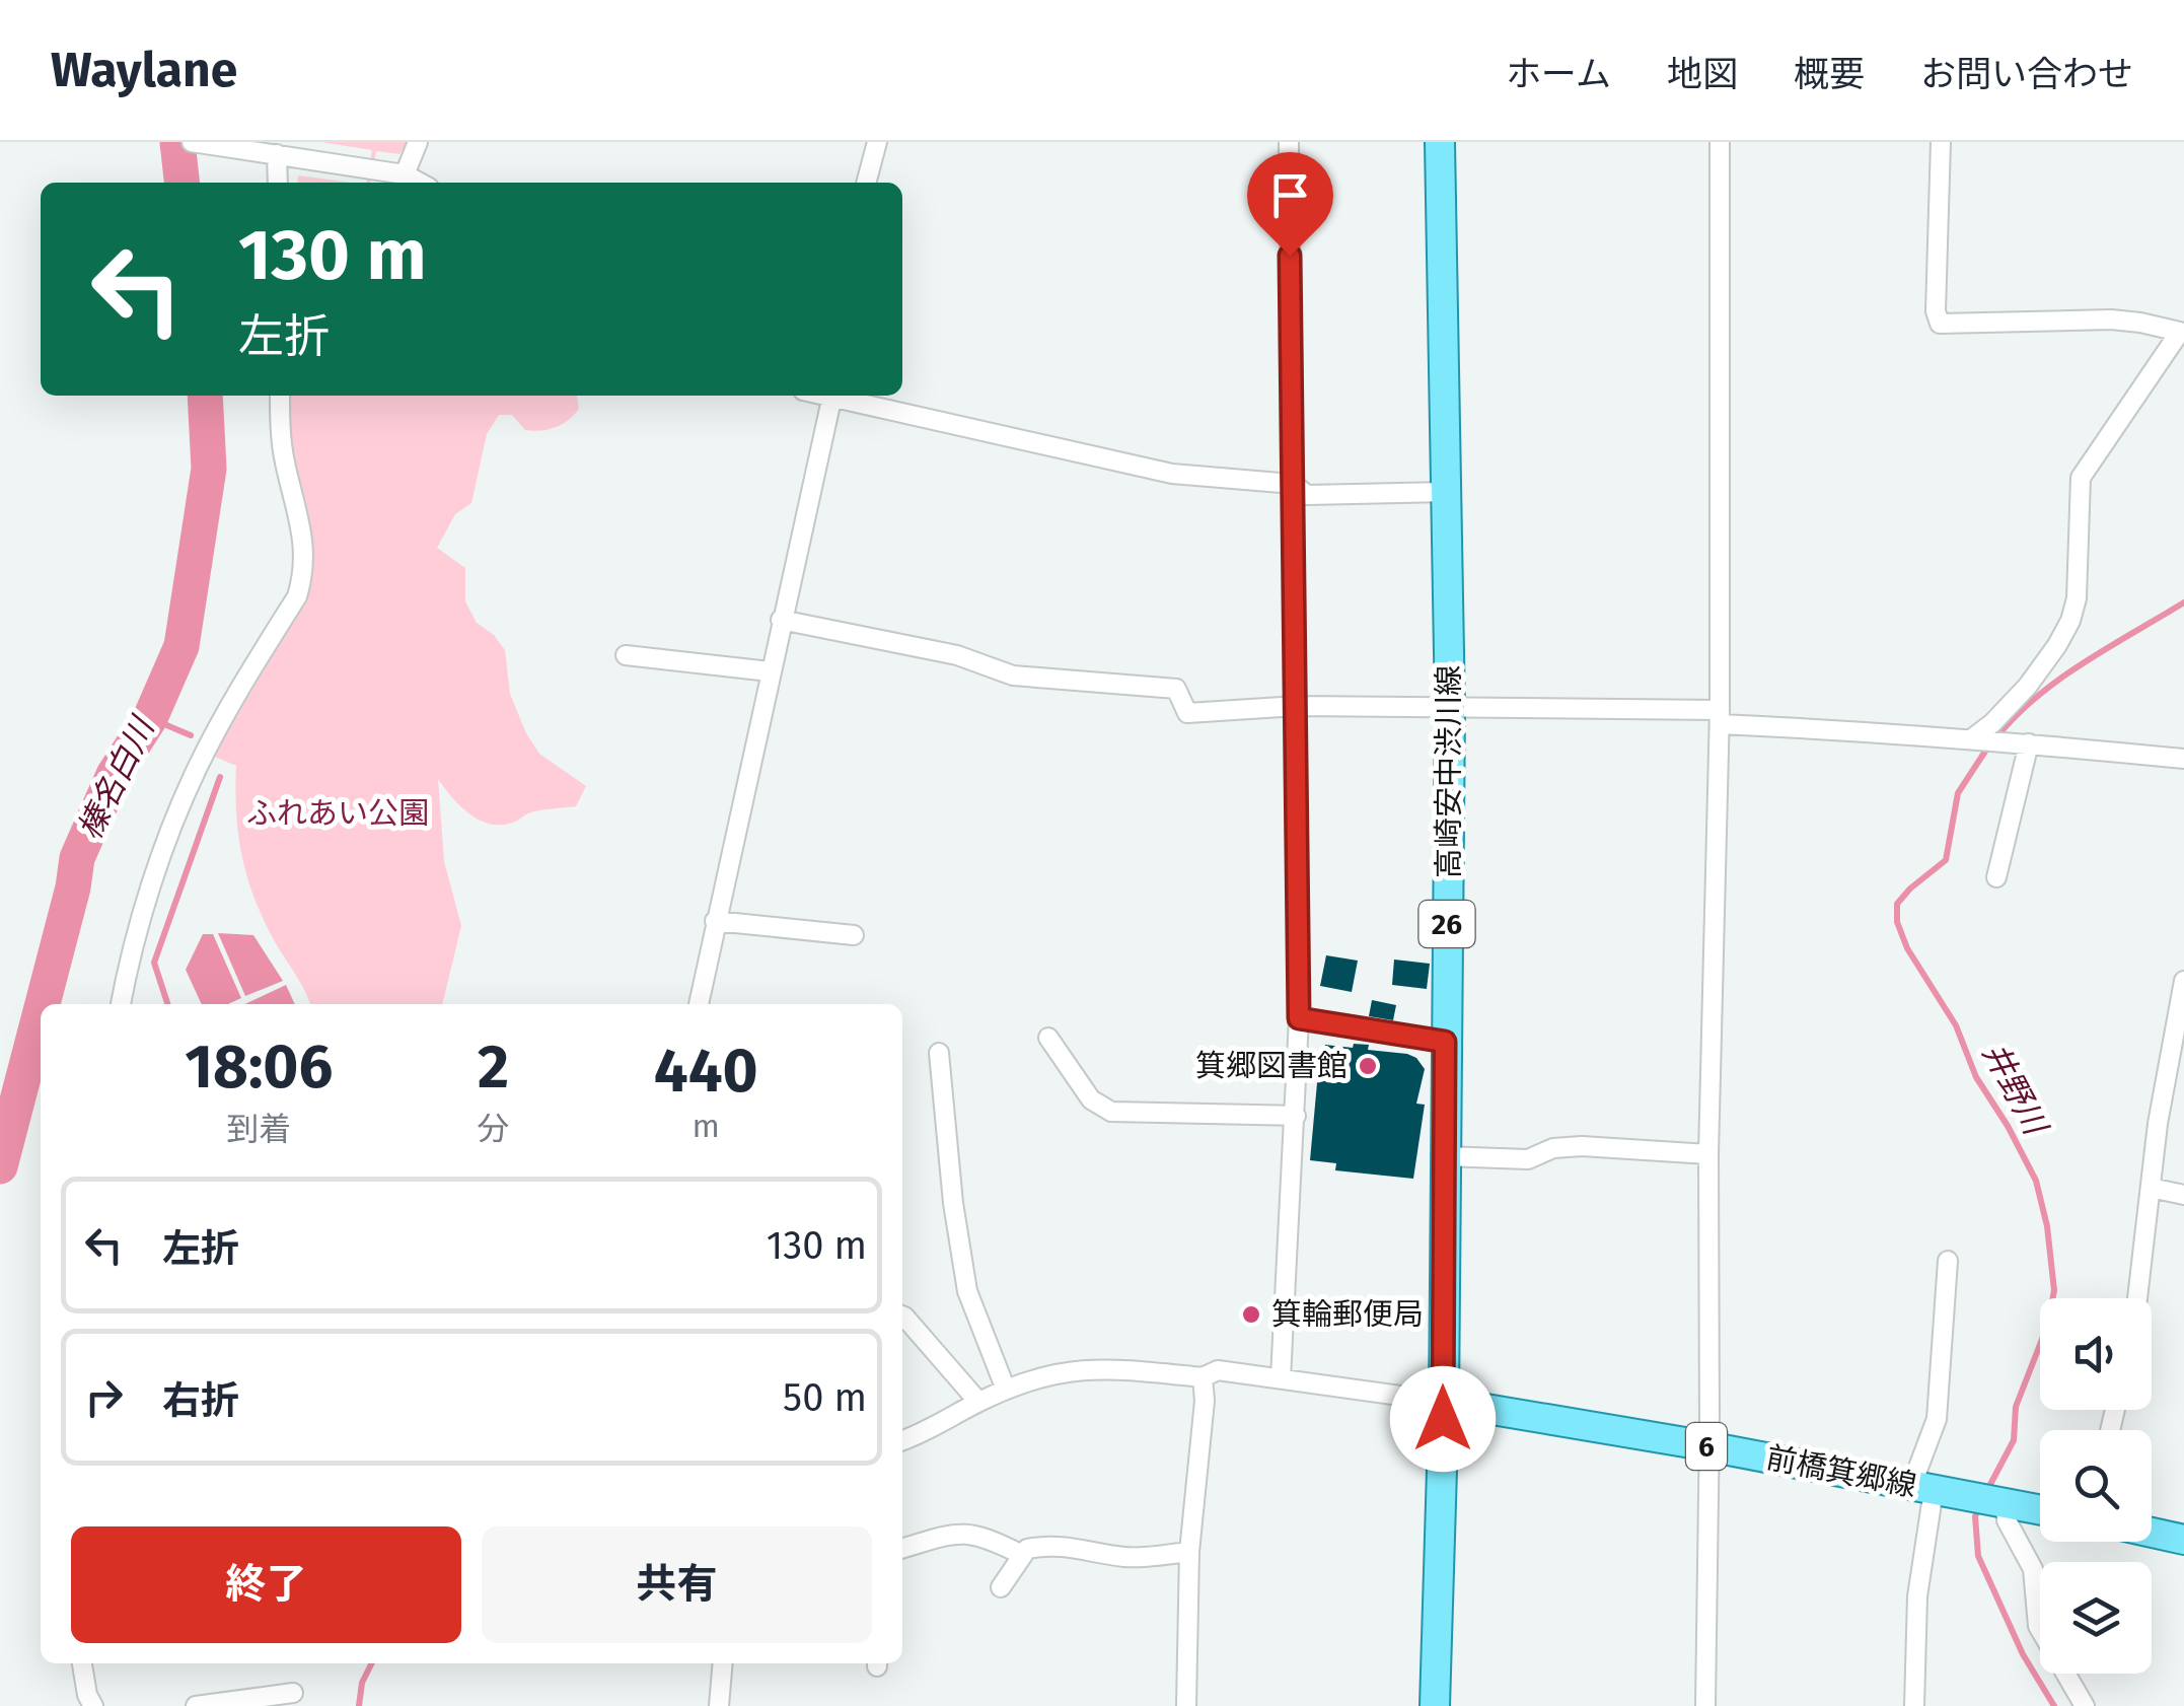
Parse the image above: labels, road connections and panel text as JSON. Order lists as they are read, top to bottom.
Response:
{
  "streets": {
    "main road": [
      "高崎安中渋川線",
      "26",
      "6",
      "前橋箕郷線"
    ]
  },
  "crossings": [
    ["高崎安中渋川線", "前橋箕郷線"]
  ],
  "water": ["榛名白川", "井野川"],
  "parks": ["ふれあい公園"],
  "places": ["箕郷図書館", "箕輪郵便局"],
  "page": {
    "header": "Waylane",
    "nav": [
      "ホーム",
      "地図",
      "概要",
      "お問い合わせ"
    ],
    "turn": ["130 m", "左折"],
    "eta": [
      "18:06",
      "到着",
      "2",
      "分",
      "440",
      "m"
    ],
    "list": [
      {
        "name": "左折",
        "value": "130 m"
      },
      {
        "name": "右折",
        "value": "50 m"
      }
    ],
    "buttons": ["終了", "共有"]
  }
}
